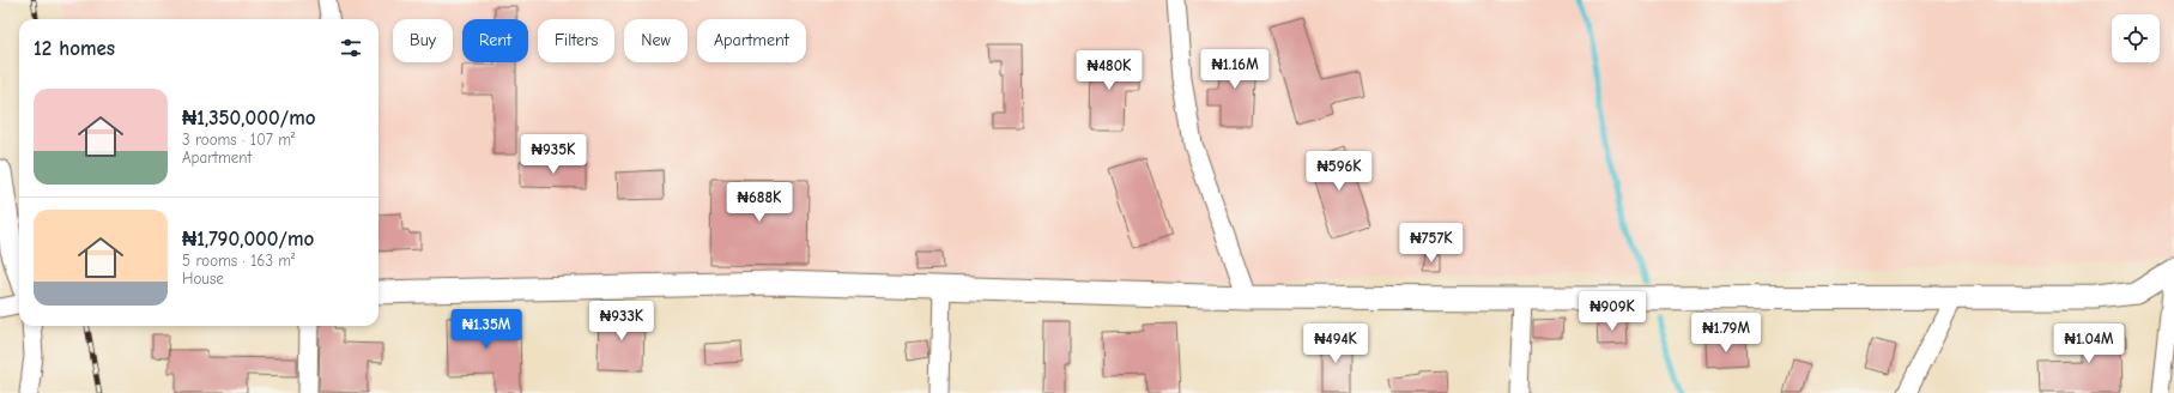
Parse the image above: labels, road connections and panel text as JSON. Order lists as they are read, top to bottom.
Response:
{
  "page": {
    "chip": [
      "Buy",
      "Rent",
      "Filters",
      "New",
      "Apartment"
    ],
    "heading": "12 homes",
    "price": [
      "₦1.16M",
      "₦480K",
      "₦935K",
      "₦596K",
      "₦688K",
      "₦757K",
      "₦909K",
      "₦933K",
      "₦1.35M",
      "₦1.79M",
      "₦494K",
      "₦1.04M"
    ],
    "list": [
      {
        "name": "₦1,350,000/mo",
        "note": "3 rooms · 107 m² · Apartment"
      },
      {
        "name": "₦1,790,000/mo",
        "note": "5 rooms · 163 m² · House"
      }
    ]
  }
}
